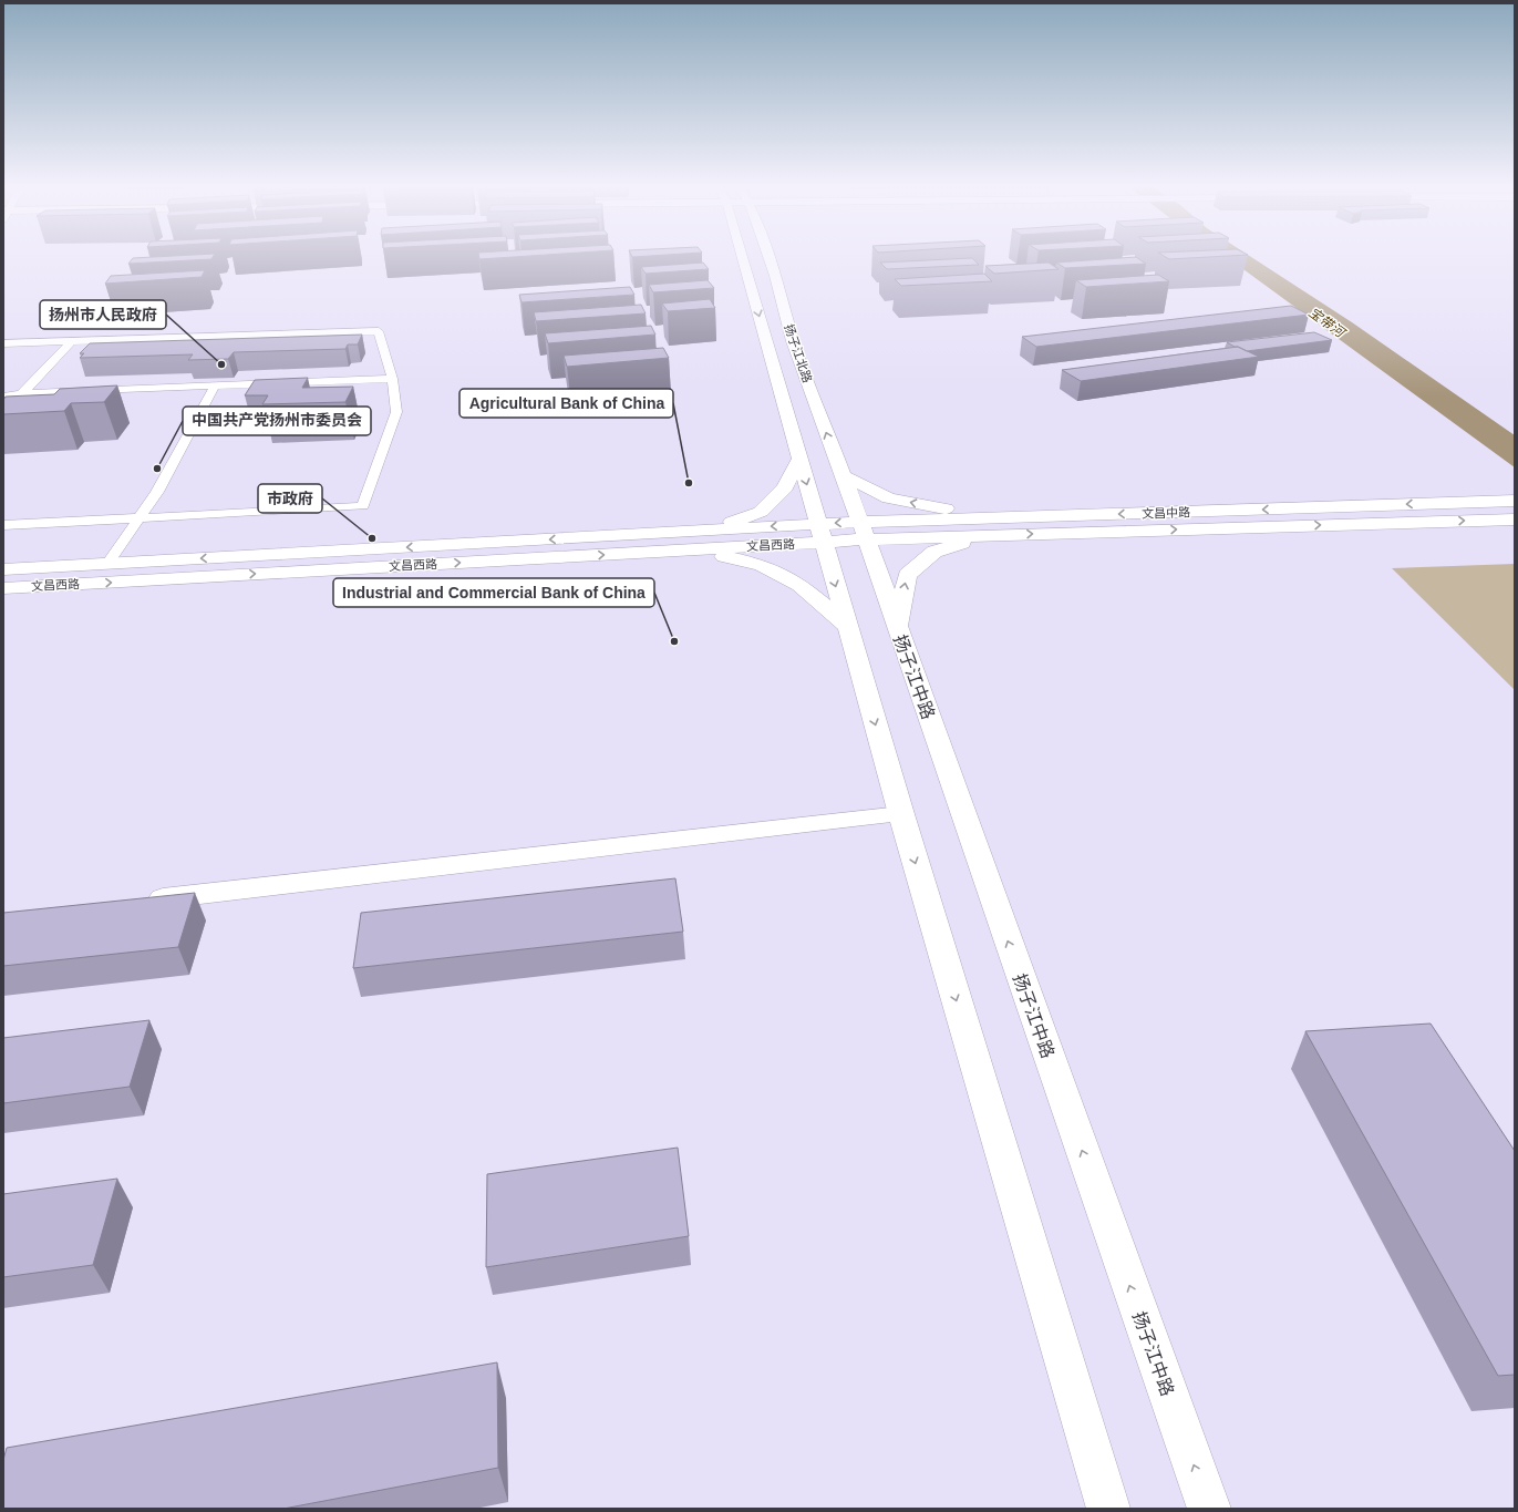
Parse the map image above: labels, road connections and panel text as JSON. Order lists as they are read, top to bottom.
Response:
{
  "streets": {
    "main road": [
      "扬子江北路",
      "文昌中路",
      "文昌西路",
      "扬子江中路"
    ]
  },
  "crossings": [
    ["扬子江北路", "文昌中路"],
    ["扬子江北路", "文昌西路"],
    ["扬子江北路", "扬子江中路"],
    ["文昌中路", "扬子江中路"]
  ],
  "water": ["宝带河"],
  "places": [
    "扬州市人民政府",
    "中国共产党扬州市委员会",
    "Agricultural Bank of China",
    "市政府",
    "Industrial and Commercial Bank of China"
  ]
}
